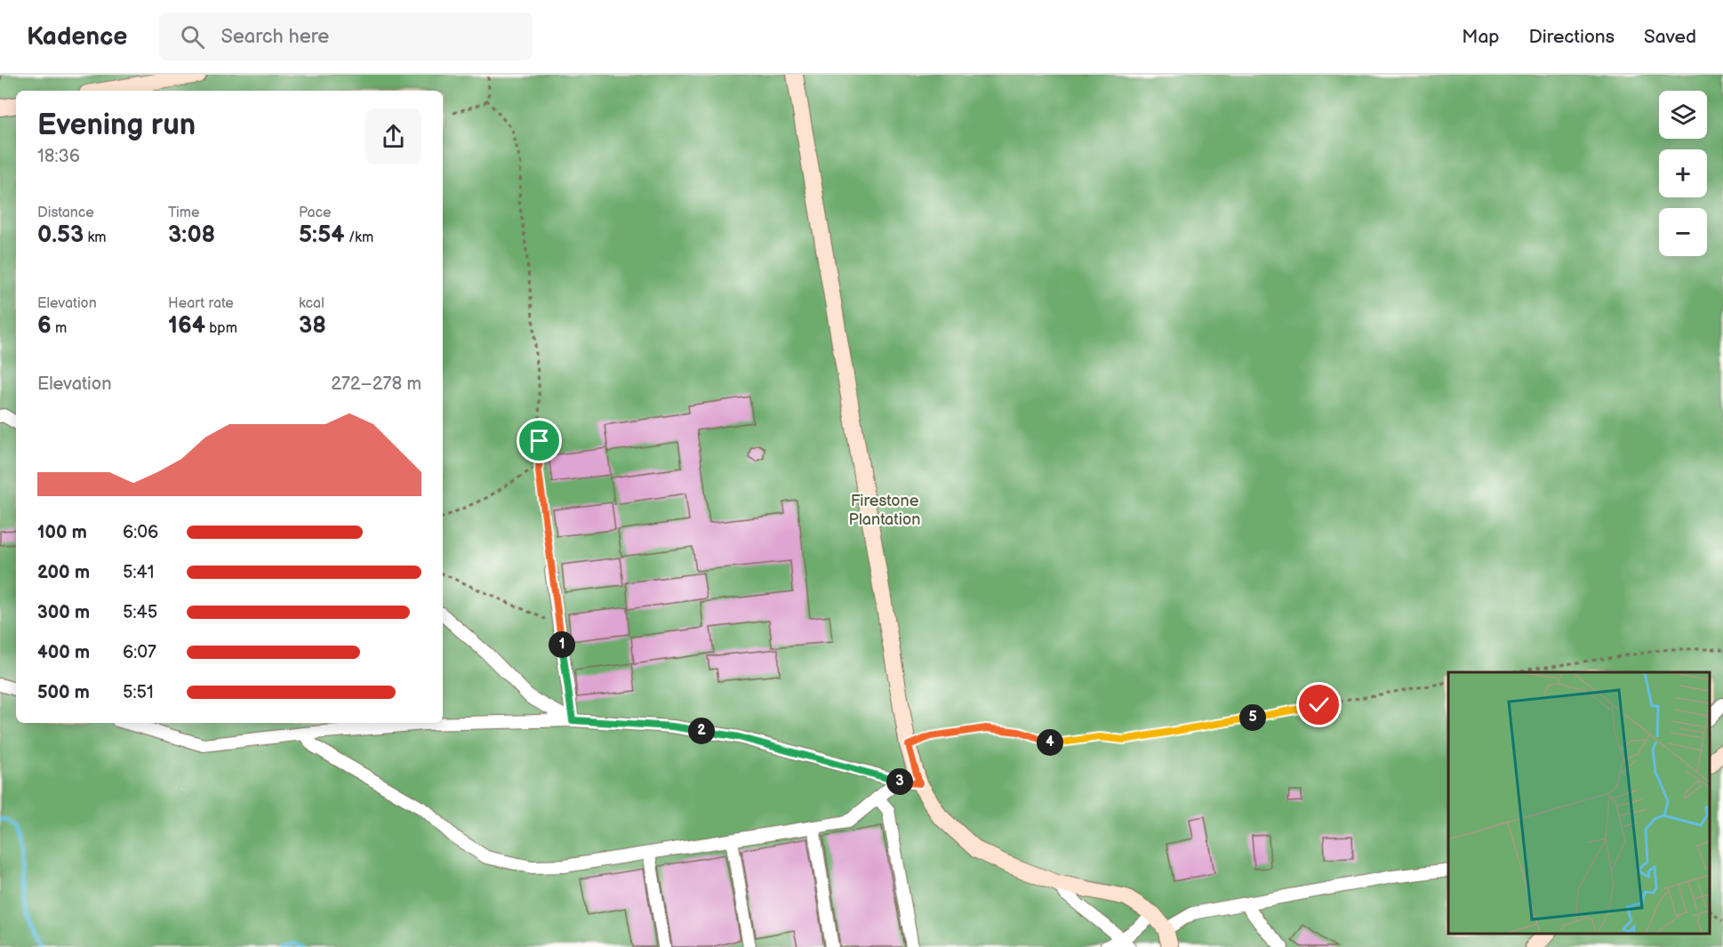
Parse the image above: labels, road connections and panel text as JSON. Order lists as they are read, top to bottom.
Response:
{
  "parks": ["Firestone Plantation"],
  "page": {
    "header": "Kadence",
    "search": "Search here",
    "nav": ["Map", "Directions", "Saved"],
    "map_buttons": ["+", "−"],
    "heading": ["Evening run", "18:36"],
    "stats": [
      ["Distance", "0.53 km"],
      ["Time", "3:08"],
      ["Pace", "5:54 /km"],
      ["Elevation", "6 m"],
      ["Heart rate", "164 bpm"],
      ["kcal", "38"]
    ],
    "chart": ["Elevation", "272–278 m"],
    "list": [
      {
        "name": "100 m",
        "note": "6:06"
      },
      {
        "name": "200 m",
        "note": "5:41"
      },
      {
        "name": "300 m",
        "note": "5:45"
      },
      {
        "name": "400 m",
        "note": "6:07"
      },
      {
        "name": "500 m",
        "note": "5:51"
      }
    ],
    "pins": [
      "1",
      "5",
      "2",
      "4",
      "3"
    ]
  }
}
